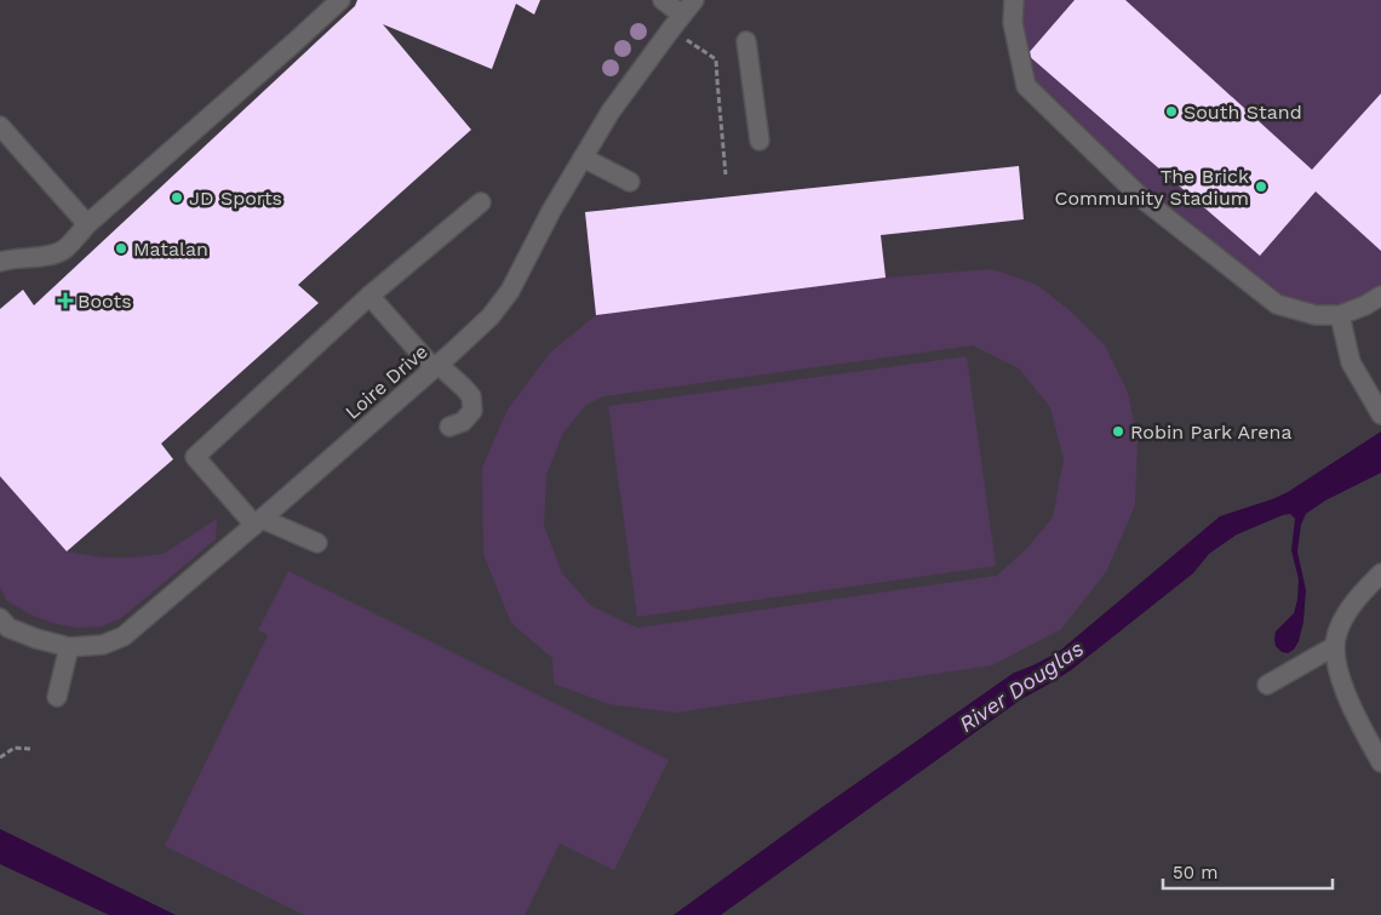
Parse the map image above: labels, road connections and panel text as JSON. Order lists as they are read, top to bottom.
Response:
{
  "streets": {
    "street": ["Loire Drive"]
  },
  "water": ["River Douglas"],
  "places": {
    "other": [
      "South Stand",
      "The Brick Community Stadium",
      "JD Sports",
      "Matalan",
      "Robin Park Arena"
    ],
    "health": ["Boots"]
  },
  "scale_bar": "50 m"
}
